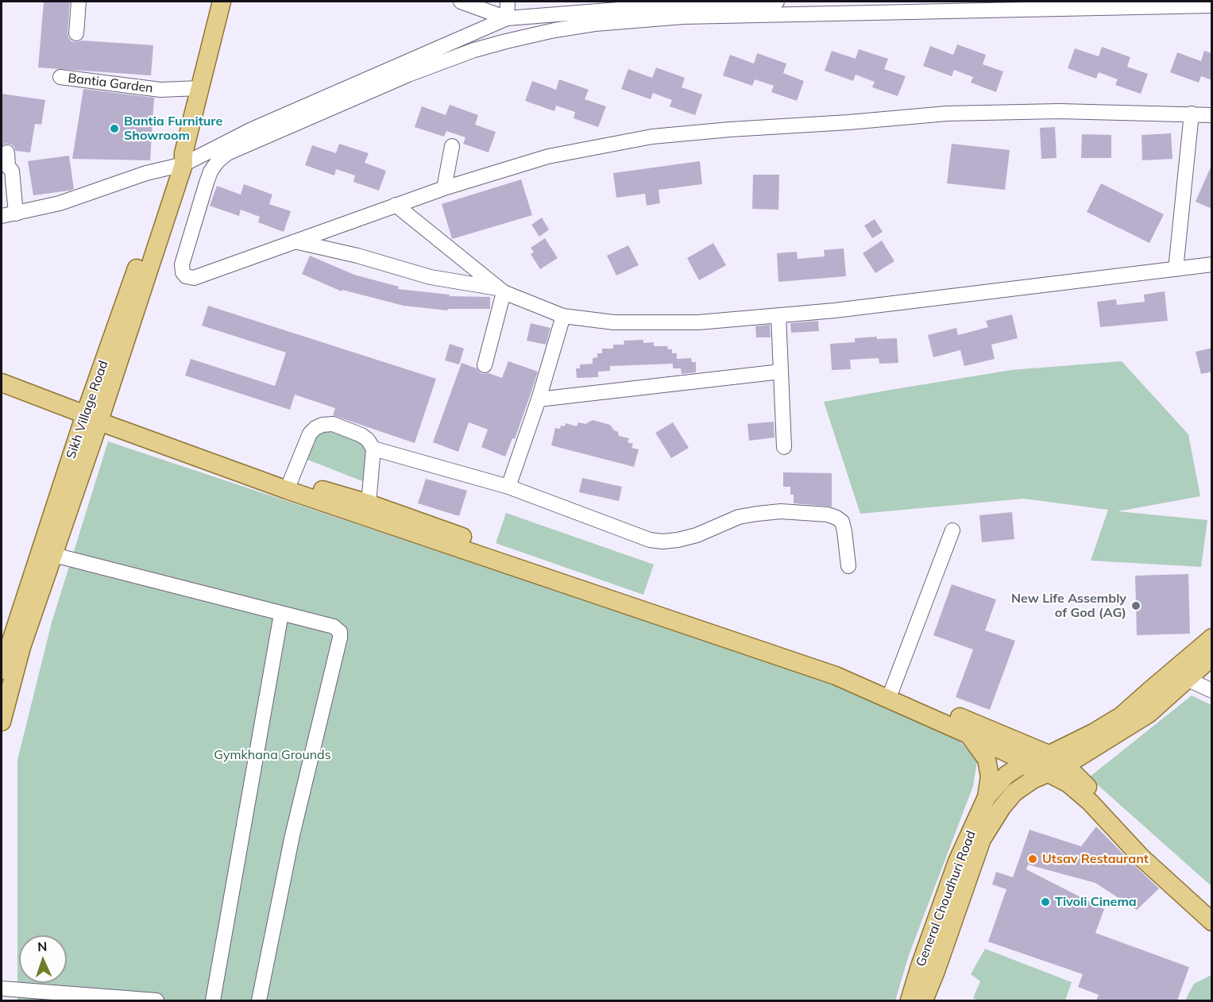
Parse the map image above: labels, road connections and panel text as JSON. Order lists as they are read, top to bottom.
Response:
{
  "streets": {
    "main road": ["Sikh Village Road", "General Choudhuri Road"],
    "street": ["Bantia Garden"]
  },
  "crossings": [
    ["Bantia Garden", "Sikh Village Road"]
  ],
  "parks": ["Gymkhana Grounds"],
  "places": [
    "Bantia Furniture Showroom",
    "New Life Assembly of God (AG)",
    "Utsav Restaurant",
    "Tivoli Cinema"
  ],
  "north": "top"
}
